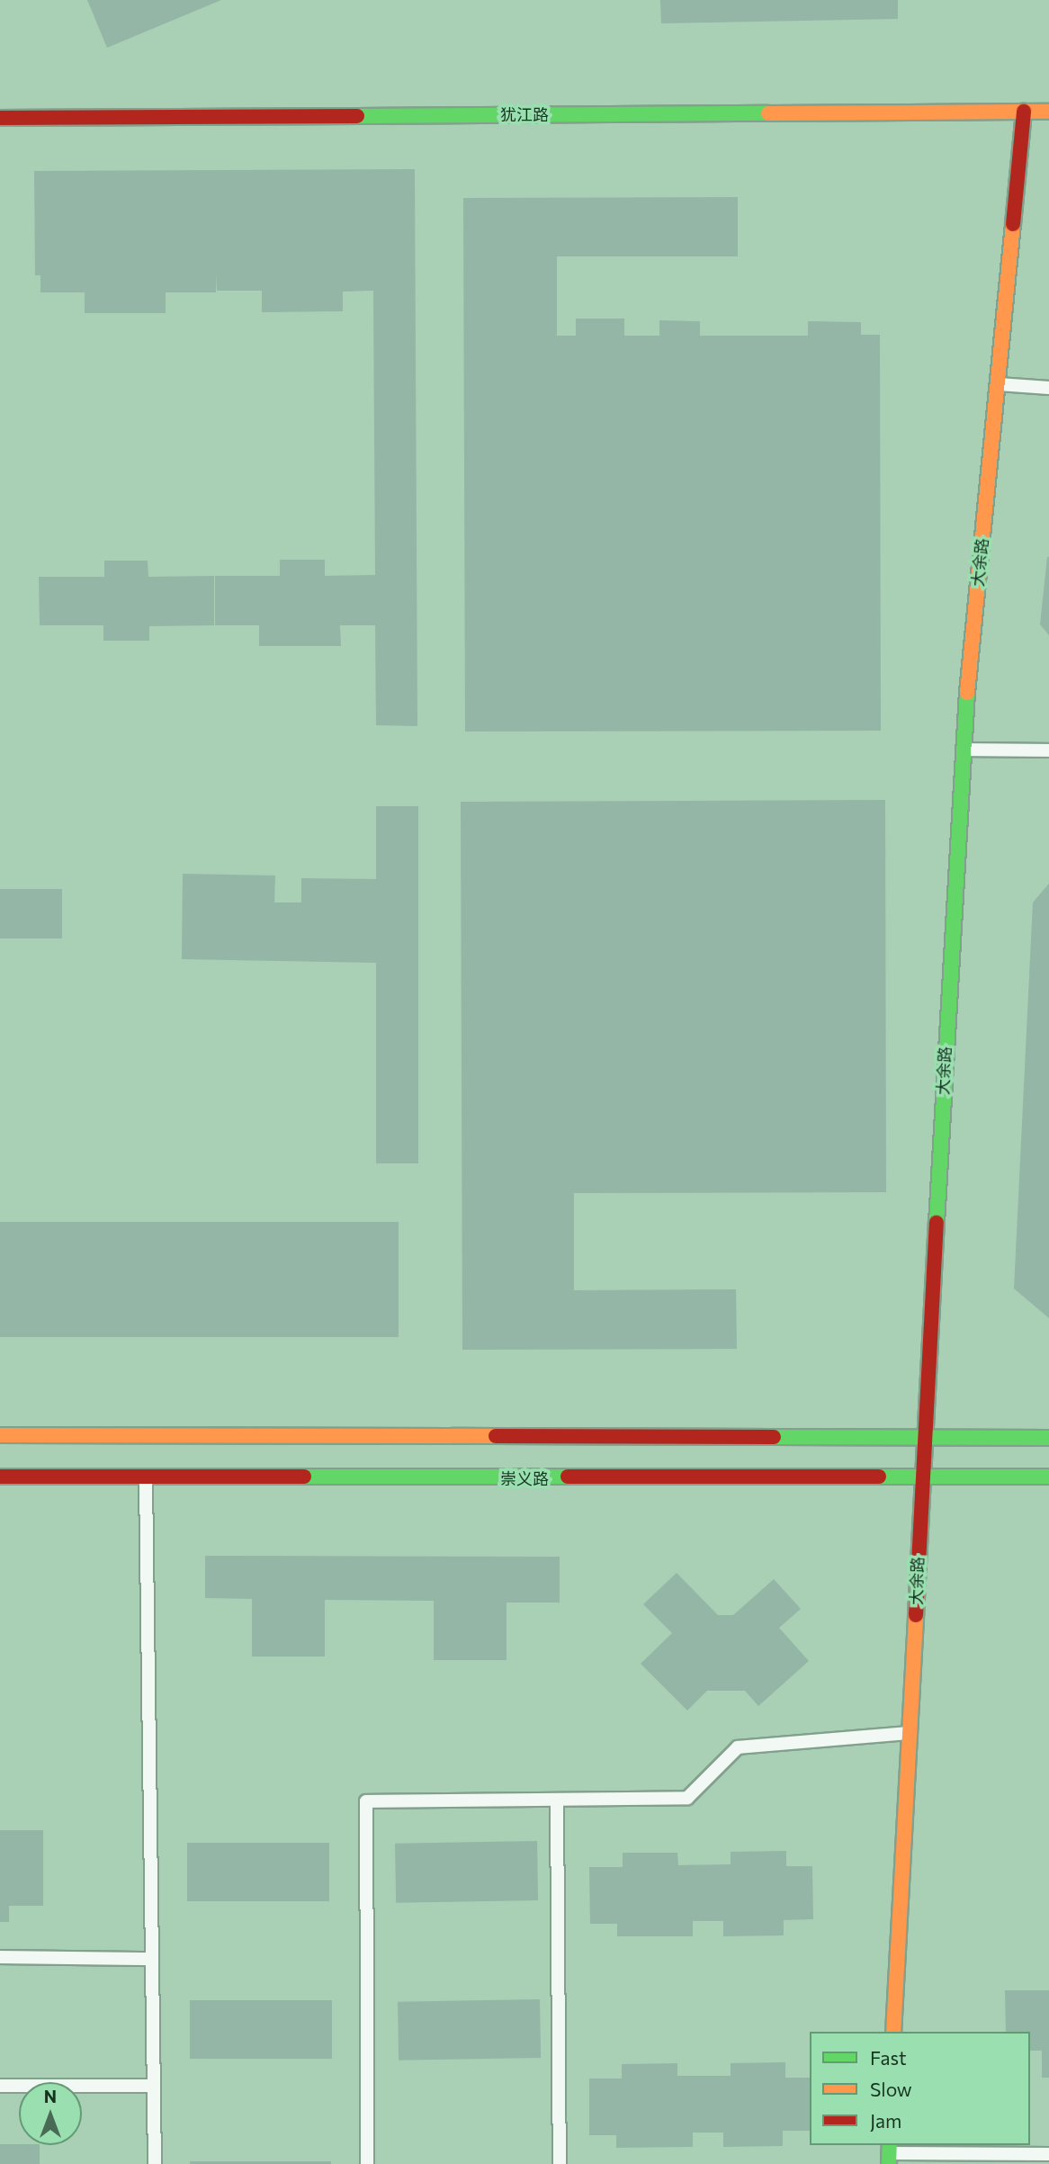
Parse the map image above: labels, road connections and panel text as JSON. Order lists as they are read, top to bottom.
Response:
{
  "streets": {
    "street": ["犹江路", "大余路", "崇义路"]
  },
  "crossings": [
    ["犹江路", "大余路"],
    ["大余路", "崇义路"]
  ],
  "legend": ["Fast", "Slow", "Jam"],
  "north": "top"
}
